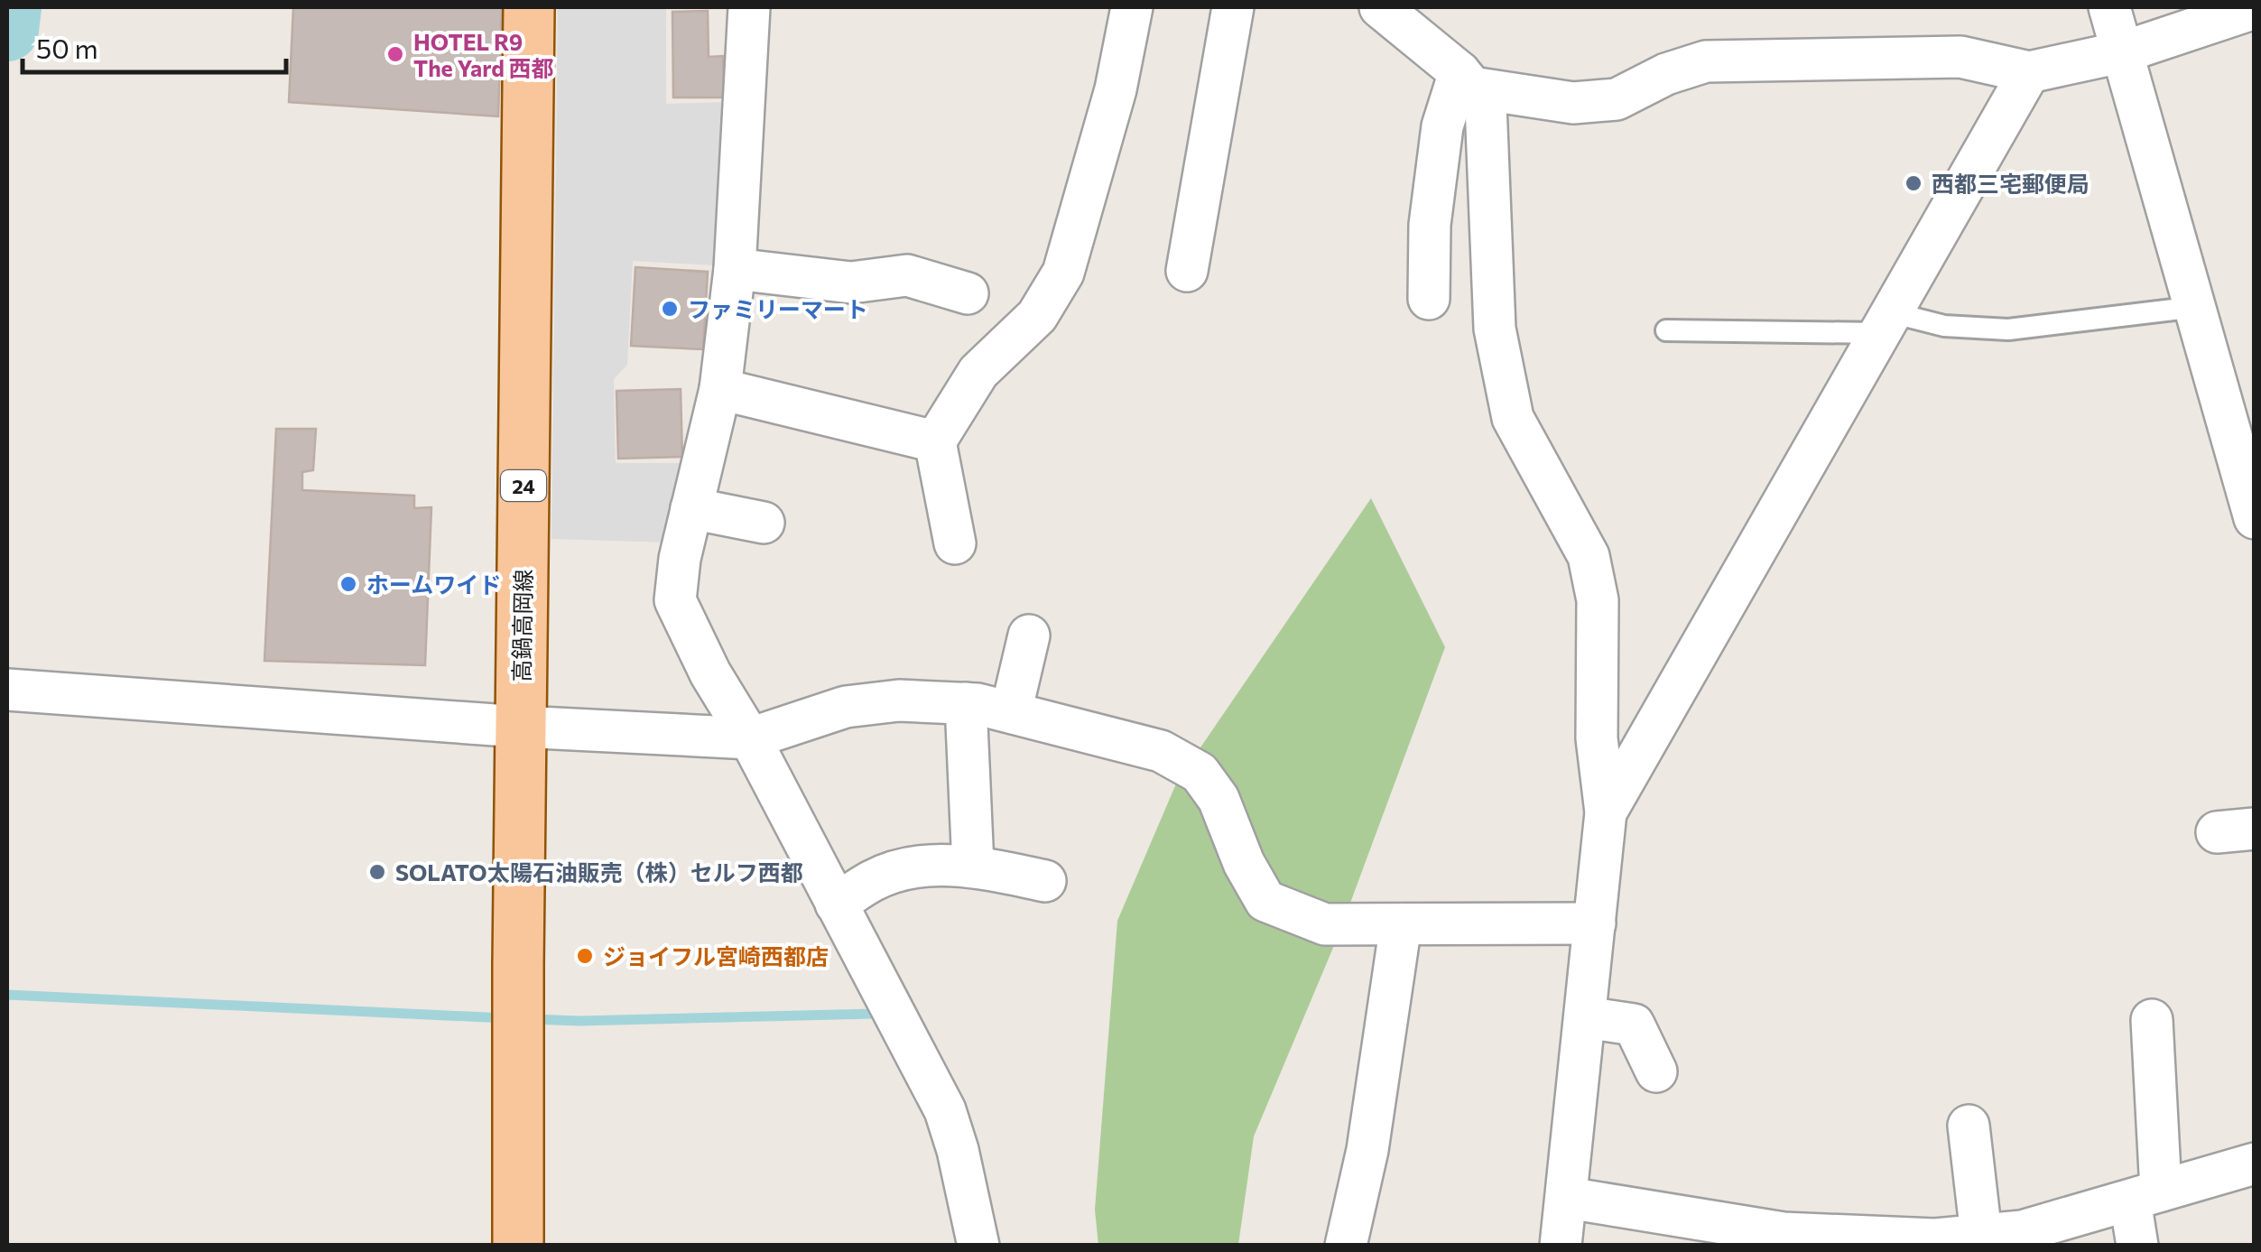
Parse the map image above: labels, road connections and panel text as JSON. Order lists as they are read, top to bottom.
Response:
{
  "streets": {
    "main road": ["24", "高鍋高岡線"]
  },
  "places": [
    "HOTEL R9 The Yard 西都",
    "西都三宅郵便局",
    "ファミリーマート",
    "ホームワイド",
    "SOLATO太陽石油販売（株）セルフ西都",
    "ジョイフル宮崎西都店"
  ],
  "scale_bar": "50 m"
}
